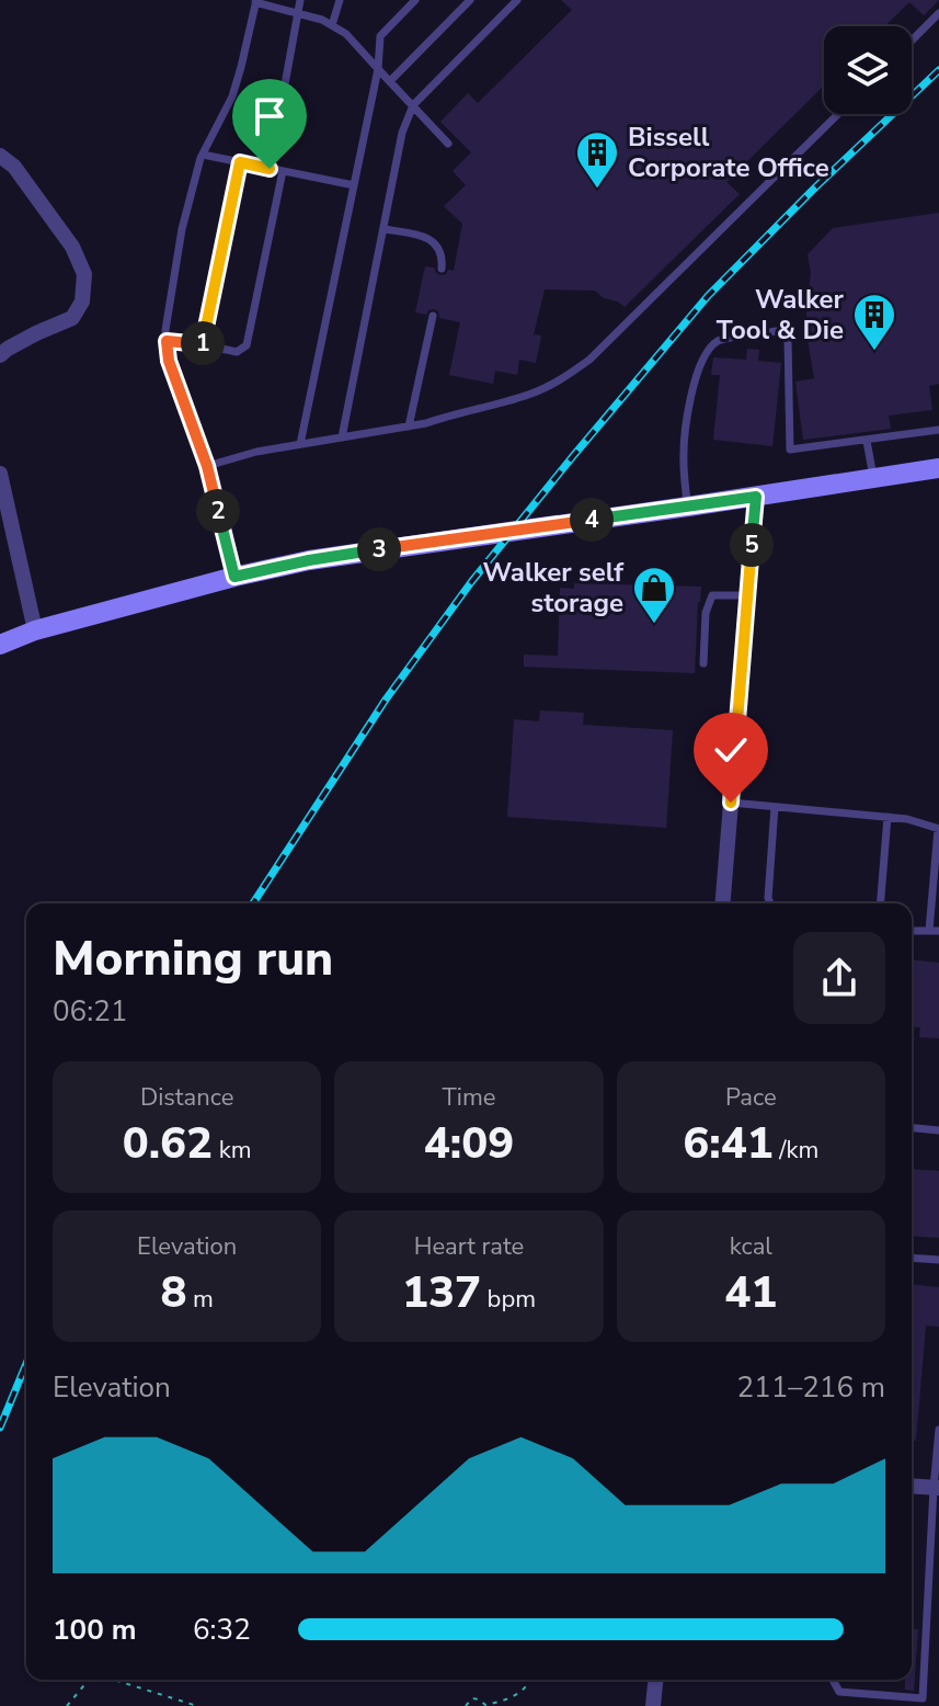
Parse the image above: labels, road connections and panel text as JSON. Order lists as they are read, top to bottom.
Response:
{
  "places": {
    "building": ["Bissell Corporate Office", "Walker Tool & Die"],
    "shop": ["Walker self storage"]
  },
  "page": {
    "pins": [
      "1",
      "2",
      "4",
      "5",
      "3"
    ],
    "heading": ["Morning run", "06:21"],
    "stats": [
      ["Distance", "0.62 km"],
      ["Time", "4:09"],
      ["Pace", "6:41 /km"],
      ["Elevation", "8 m"],
      ["Heart rate", "137 bpm"],
      ["kcal", "41"]
    ],
    "chart": ["Elevation", "211–216 m"],
    "list": [
      {
        "name": "100 m",
        "note": "6:32"
      }
    ]
  }
}
